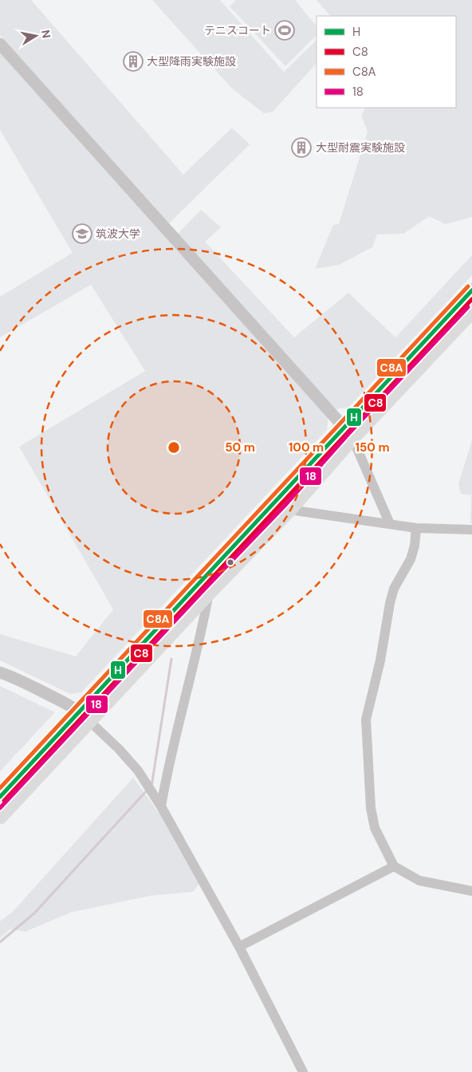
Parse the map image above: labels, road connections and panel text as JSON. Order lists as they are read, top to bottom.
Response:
{
  "places": {
    "sports": ["テニスコート"],
    "building": ["大型降雨実験施設", "大型耐震実験施設"],
    "school or university": ["筑波大学"]
  },
  "lines": [
    "transit line C8A",
    "transit line H",
    "transit line C8",
    "transit line 18"
  ],
  "legend": [
    "H",
    "C8",
    "C8A",
    "18"
  ],
  "north": "right",
  "rings": ["50 m", "100 m", "150 m"]
}
